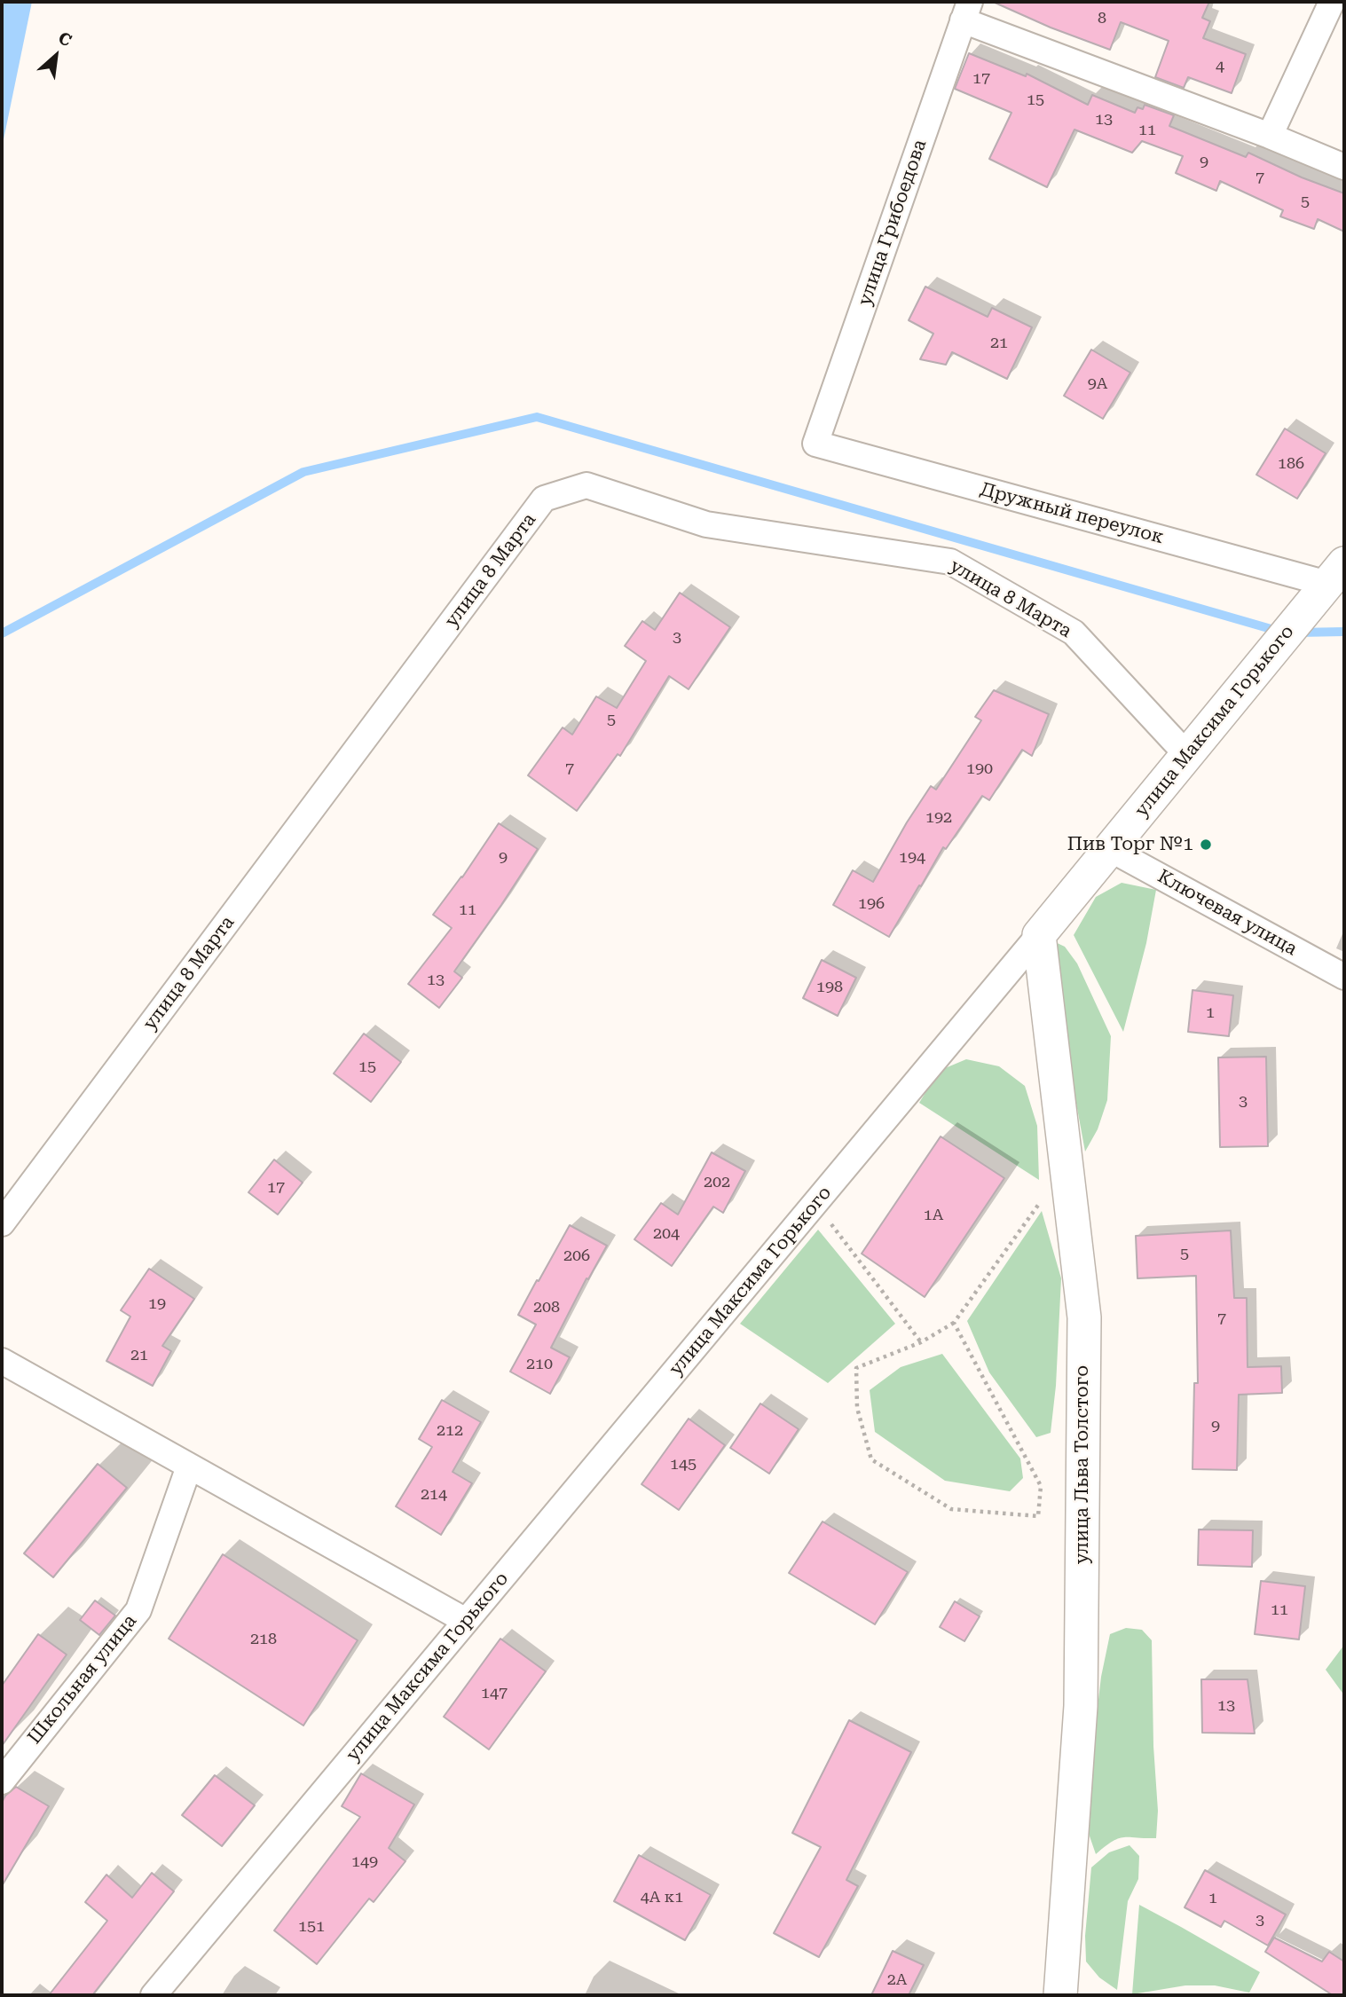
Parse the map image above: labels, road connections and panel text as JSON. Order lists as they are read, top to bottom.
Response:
{
  "streets": {
    "street": [
      "улица Грибоедова",
      "Дружный переулок",
      "улица 8 Марта",
      "улица Максима Горького",
      "Ключевая улица",
      "улица Льва Толстого",
      "Школьная улица"
    ]
  },
  "crossings": [
    ["улица Грибоедова", "Дружный переулок"],
    ["Дружный переулок", "улица Максима Горького"],
    ["улица 8 Марта", "улица Максима Горького"],
    ["улица Максима Горького", "Ключевая улица"],
    ["улица Максима Горького", "улица Льва Толстого"]
  ],
  "places": ["Пив Торг №1"],
  "house_numbers": [
    "8",
    "4",
    "17",
    "15",
    "13",
    "11",
    "9",
    "7",
    "5",
    "21",
    "9А",
    "186",
    "3",
    "5",
    "7",
    "190",
    "192",
    "9",
    "194",
    "196",
    "11",
    "13",
    "198",
    "1",
    "15",
    "3",
    "202",
    "17",
    "1А",
    "204",
    "5",
    "206",
    "19",
    "208",
    "7",
    "21",
    "210",
    "9",
    "212",
    "145",
    "214",
    "11",
    "218",
    "147",
    "13",
    "149",
    "4А к1",
    "1",
    "3",
    "151",
    "2А"
  ],
  "north": "top right"
}
